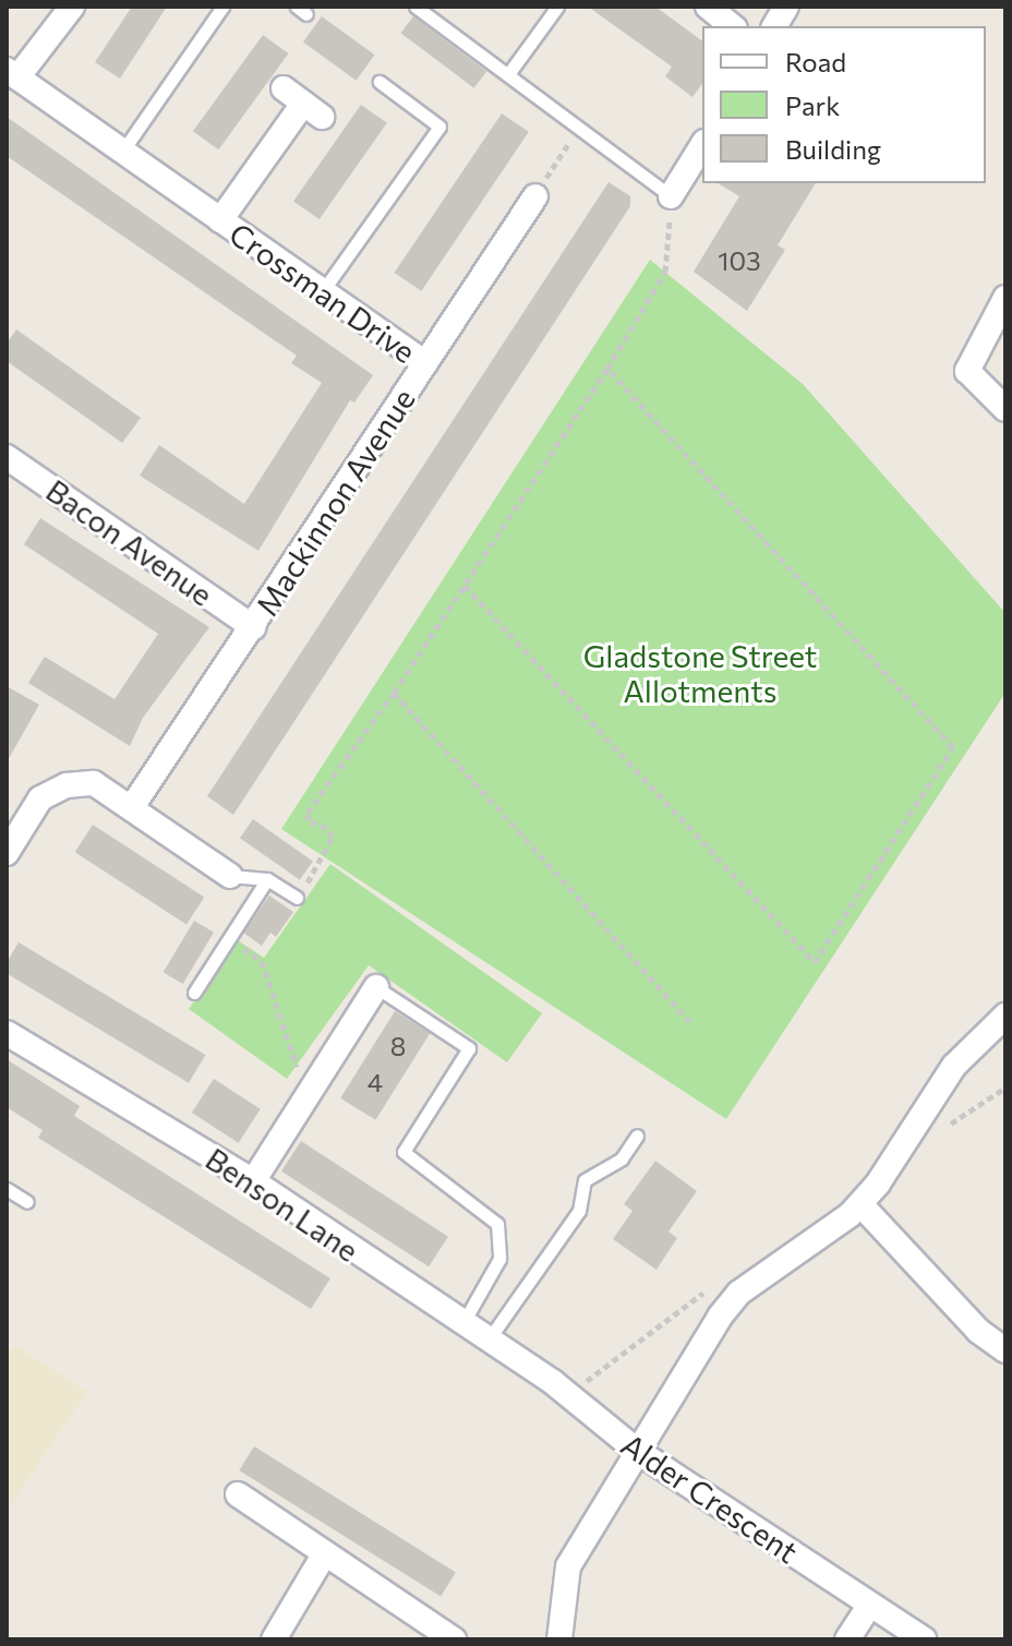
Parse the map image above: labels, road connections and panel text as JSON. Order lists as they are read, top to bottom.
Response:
{
  "streets": {
    "street": [
      "Crossman Drive",
      "Mackinnon Avenue",
      "Bacon Avenue",
      "Benson Lane",
      "Alder Crescent"
    ]
  },
  "crossings": [
    ["Crossman Drive", "Mackinnon Avenue"],
    ["Mackinnon Avenue", "Bacon Avenue"],
    ["Benson Lane", "Alder Crescent"]
  ],
  "parks": ["Gladstone Street Allotments"],
  "house_numbers": ["103", "8", "4"],
  "legend": ["Road", "Park", "Building"]
}
